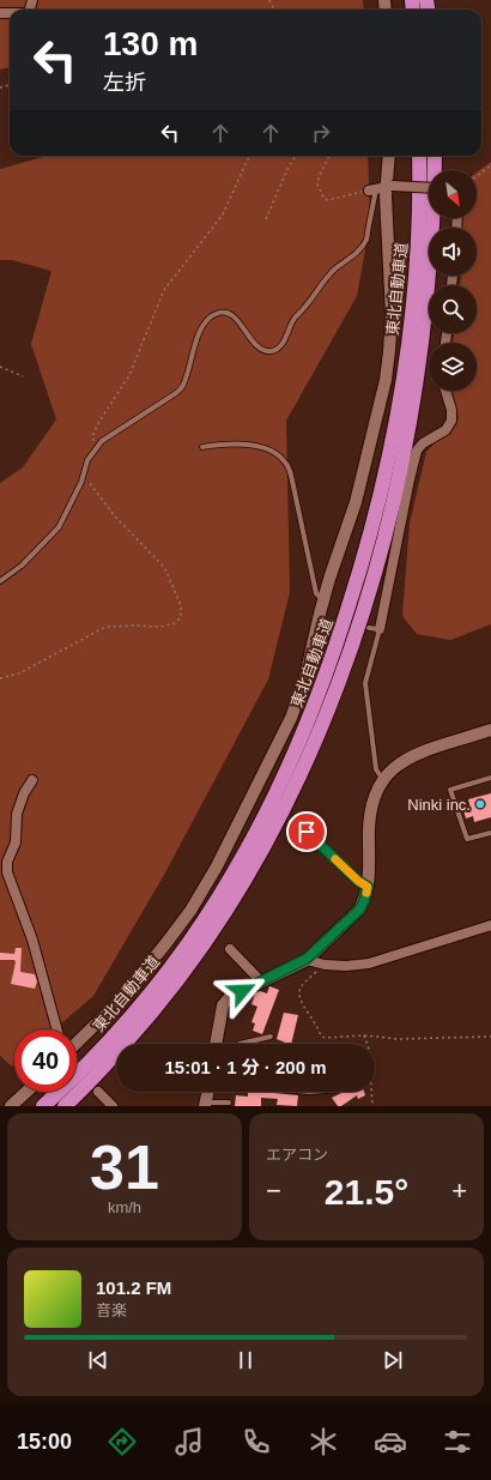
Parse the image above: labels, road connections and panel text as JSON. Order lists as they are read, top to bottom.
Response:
{
  "streets": {
    "highway": ["東北自動車道"]
  },
  "places": ["Ninki inc."],
  "north": "bottom right",
  "page": {
    "turn": ["130 m", "左折"],
    "limit": "40",
    "trip": "15:01 · 1 分 · 200 m",
    "tile": [
      ["31", "km/h"],
      "エアコン"
    ],
    "heat": ["−", "21.5°", "+"],
    "song": ["101.2 FM", "音楽"],
    "tabs": "15:00"
  }
}
